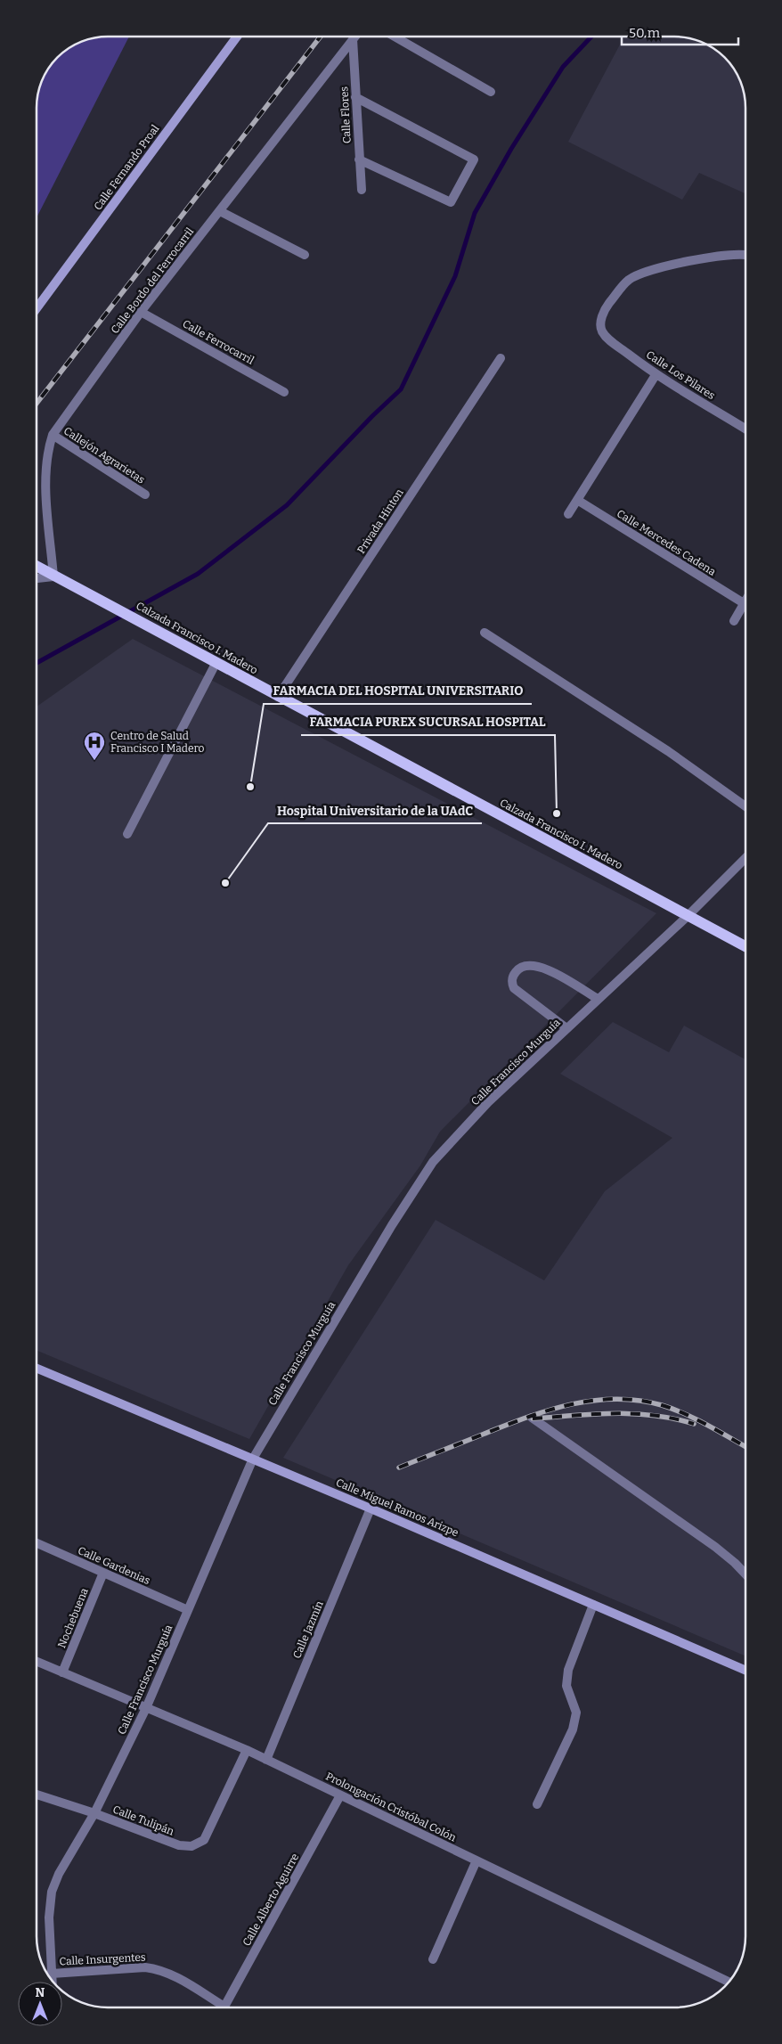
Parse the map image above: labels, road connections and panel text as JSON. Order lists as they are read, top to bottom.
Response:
{
  "streets": {
    "main road": ["Calle Fernando Proal", "Calzada Francisco I. Madero", "Calle Miguel Ramos Arizpe"],
    "street": [
      "Calle Flores",
      "Calle Bordo del Ferrocarril",
      "Calle Ferrocarril",
      "Calle Los Pilares",
      "Callejón Agrarietas",
      "Privada Hinton",
      "Calle Mercedes Cadena",
      "Calle Francisco Murguía",
      "Calle Gardenias",
      "Nochebuena",
      "Calle Jazmín",
      "Prolongación Cristóbal Colón",
      "Calle Tulipán",
      "Calle Alberto Aguirre",
      "Calle Insurgentes"
    ]
  },
  "crossings": [
    ["Calle Flores", "Calle Bordo del Ferrocarril"],
    ["Calle Bordo del Ferrocarril", "Calle Ferrocarril"],
    ["Calle Bordo del Ferrocarril", "Callejón Agrarietas"],
    ["Calle Bordo del Ferrocarril", "Calzada Francisco I. Madero"],
    ["Privada Hinton", "Calzada Francisco I. Madero"],
    ["Calzada Francisco I. Madero", "Calle Francisco Murguía"],
    ["Calle Francisco Murguía", "Calle Miguel Ramos Arizpe"],
    ["Calle Francisco Murguía", "Calle Gardenias"],
    ["Calle Francisco Murguía", "Prolongación Cristóbal Colón"],
    ["Calle Francisco Murguía", "Calle Tulipán"],
    ["Calle Francisco Murguía", "Calle Insurgentes"],
    ["Calle Miguel Ramos Arizpe", "Calle Jazmín"],
    ["Calle Gardenias", "Nochebuena"],
    ["Nochebuena", "Prolongación Cristóbal Colón"],
    ["Calle Jazmín", "Prolongación Cristóbal Colón"],
    ["Prolongación Cristóbal Colón", "Calle Tulipán"],
    ["Prolongación Cristóbal Colón", "Calle Alberto Aguirre"]
  ],
  "places": {
    "hospital": ["Centro de Salud Francisco I Madero"],
    "other": ["FARMACIA DEL HOSPITAL UNIVERSITARIO", "FARMACIA PUREX SUCURSAL HOSPITAL", "Hospital Universitario de la UAdC"]
  },
  "scale_bar": "50 m",
  "north": "top"
}
